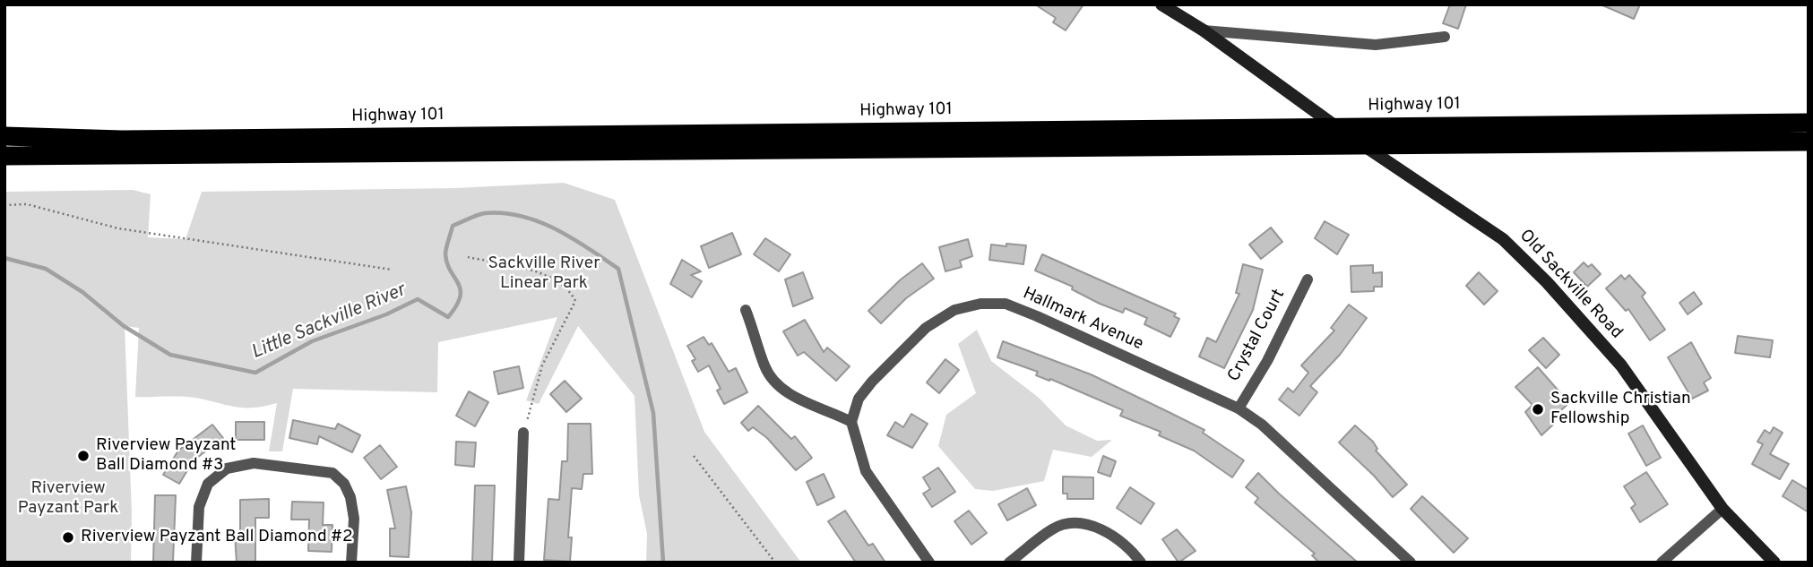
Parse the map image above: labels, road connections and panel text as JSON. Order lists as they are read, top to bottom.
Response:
{
  "streets": {
    "highway": ["Highway 101"],
    "street": ["Old Sackville Road", "Hallmark Avenue", "Crystal Court"]
  },
  "crossings": [
    ["Hallmark Avenue", "Crystal Court"]
  ],
  "water": ["Little Sackville River"],
  "parks": ["Sackville River Linear Park", "Riverview Payzant Park"],
  "places": ["Sackville Christian Fellowship", "Riverview Payzant Ball Diamond #3", "Riverview Payzant Ball Diamond #2"]
}
